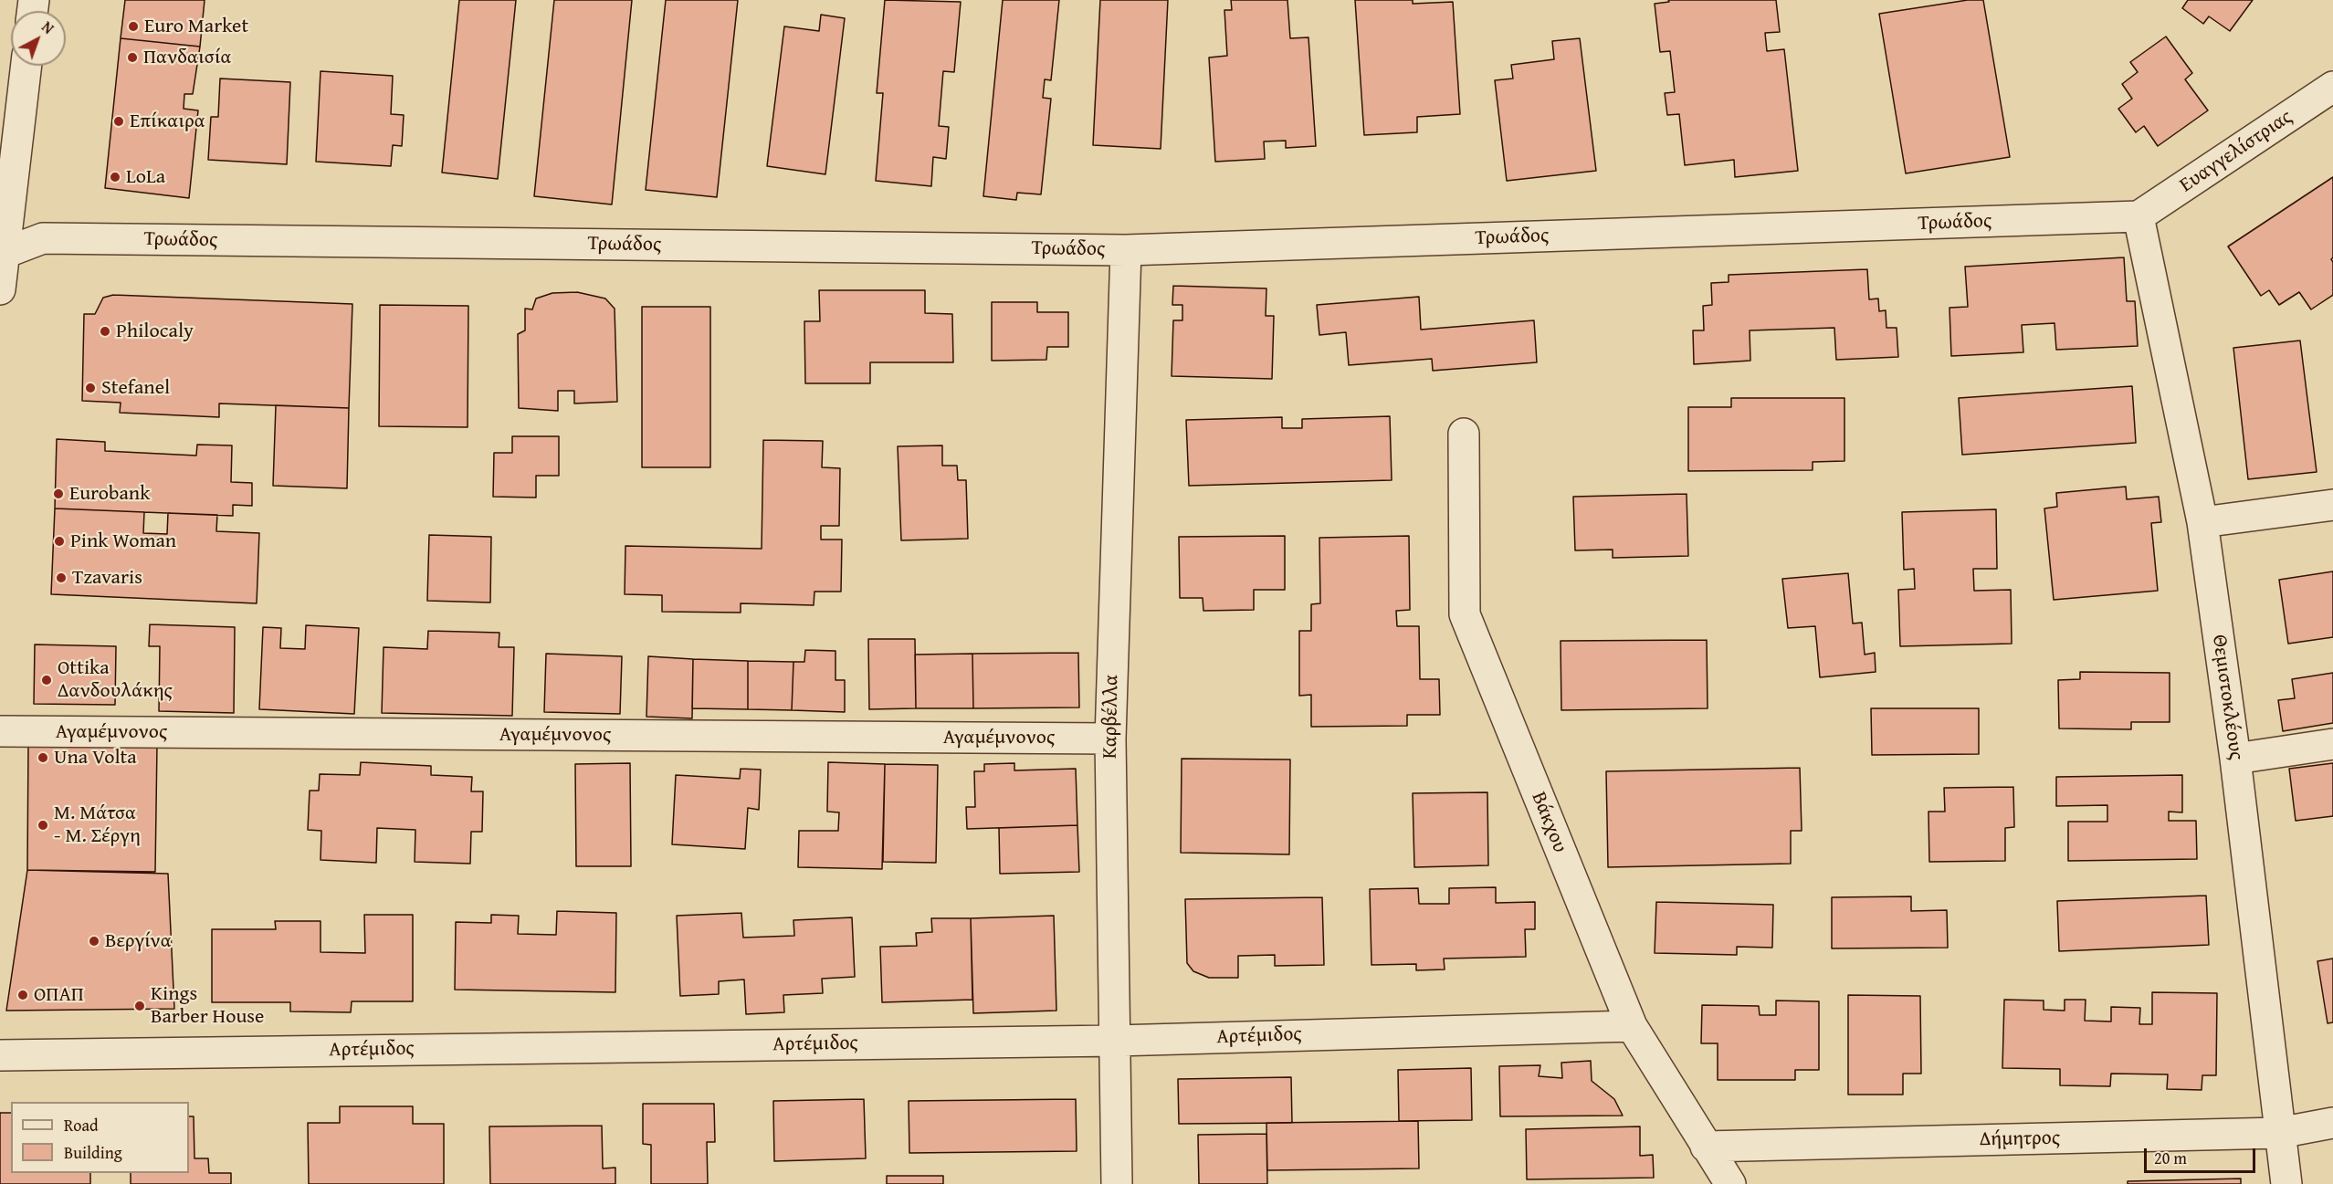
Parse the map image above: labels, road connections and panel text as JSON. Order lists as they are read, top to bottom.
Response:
{
  "streets": {
    "street": [
      "Ευαγγελίστριας",
      "Τρωάδος",
      "Θεμιστοκλέους",
      "Καρβέλλα",
      "Αγαμέμνονος",
      "Βάκχου",
      "Αρτέμιδος",
      "Δήμητρος"
    ]
  },
  "crossings": [
    ["Ευαγγελίστριας", "Τρωάδος"],
    ["Ευαγγελίστριας", "Θεμιστοκλέους"],
    ["Τρωάδος", "Θεμιστοκλέους"],
    ["Τρωάδος", "Καρβέλλα"],
    ["Θεμιστοκλέους", "Δήμητρος"],
    ["Καρβέλλα", "Αγαμέμνονος"],
    ["Καρβέλλα", "Αρτέμιδος"],
    ["Βάκχου", "Αρτέμιδος"],
    ["Βάκχου", "Δήμητρος"]
  ],
  "places": [
    "Euro Market",
    "Πανδαισία",
    "Επίκαιρα",
    "LoLa",
    "Philocaly",
    "Stefanel",
    "Eurobank",
    "Pink Woman",
    "Tzavaris",
    "Ottika Δανδουλάκης",
    "Una Volta",
    "Μ. Μάτσα - Μ. Σέργη",
    "Βεργίνα",
    "ΟΠΑΠ",
    "Kings Barber House"
  ],
  "legend": ["Road", "Building"],
  "scale_bar": "20 m",
  "north": "top right"
}
